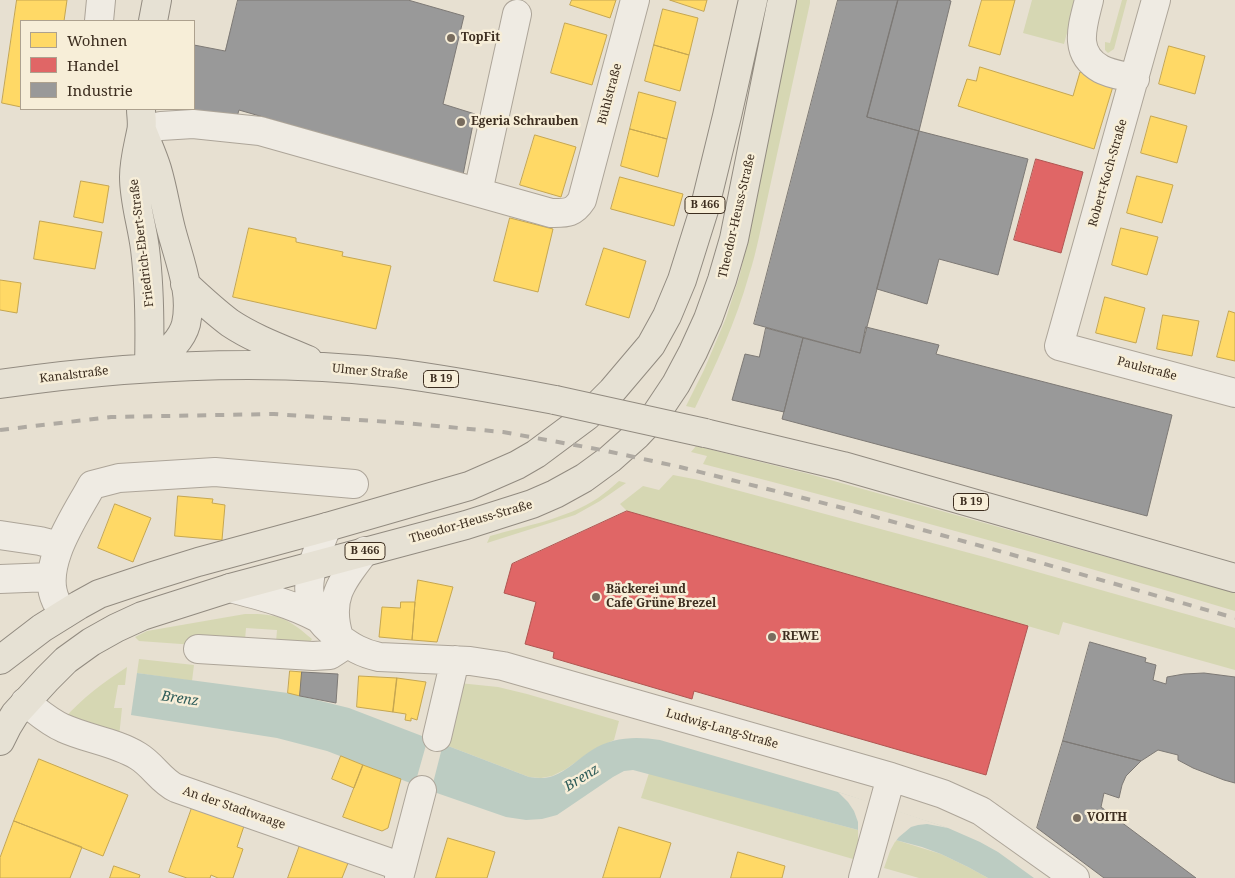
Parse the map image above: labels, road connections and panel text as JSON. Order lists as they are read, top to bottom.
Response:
{
  "streets": {
    "main road": [
      "B 466",
      "Theodor-Heuss-Straße",
      "Friedrich-Ebert-Straße",
      "Ulmer Straße",
      "Kanalstraße",
      "B 19"
    ],
    "street": [
      "Bühlstraße",
      "Robert-Koch-Straße",
      "Paulstraße",
      "Ludwig-Lang-Straße",
      "An der Stadtwaage"
    ]
  },
  "crossings": [
    ["Robert-Koch-Straße", "Paulstraße"],
    ["B 466", "Ludwig-Lang-Straße"],
    ["Theodor-Heuss-Straße", "Ludwig-Lang-Straße"],
    ["Theodor-Heuss-Straße", "An der Stadtwaage"],
    ["Friedrich-Ebert-Straße", "Ulmer Straße"],
    ["Friedrich-Ebert-Straße", "Kanalstraße"],
    ["Ulmer Straße", "Kanalstraße"]
  ],
  "water": ["Brenz"],
  "places": [
    "TopFit",
    "Egeria Schrauben",
    "Bäckerei und Cafe Grüne Brezel",
    "REWE",
    "VOITH"
  ],
  "legend": ["Wohnen", "Handel", "Industrie"]
}
